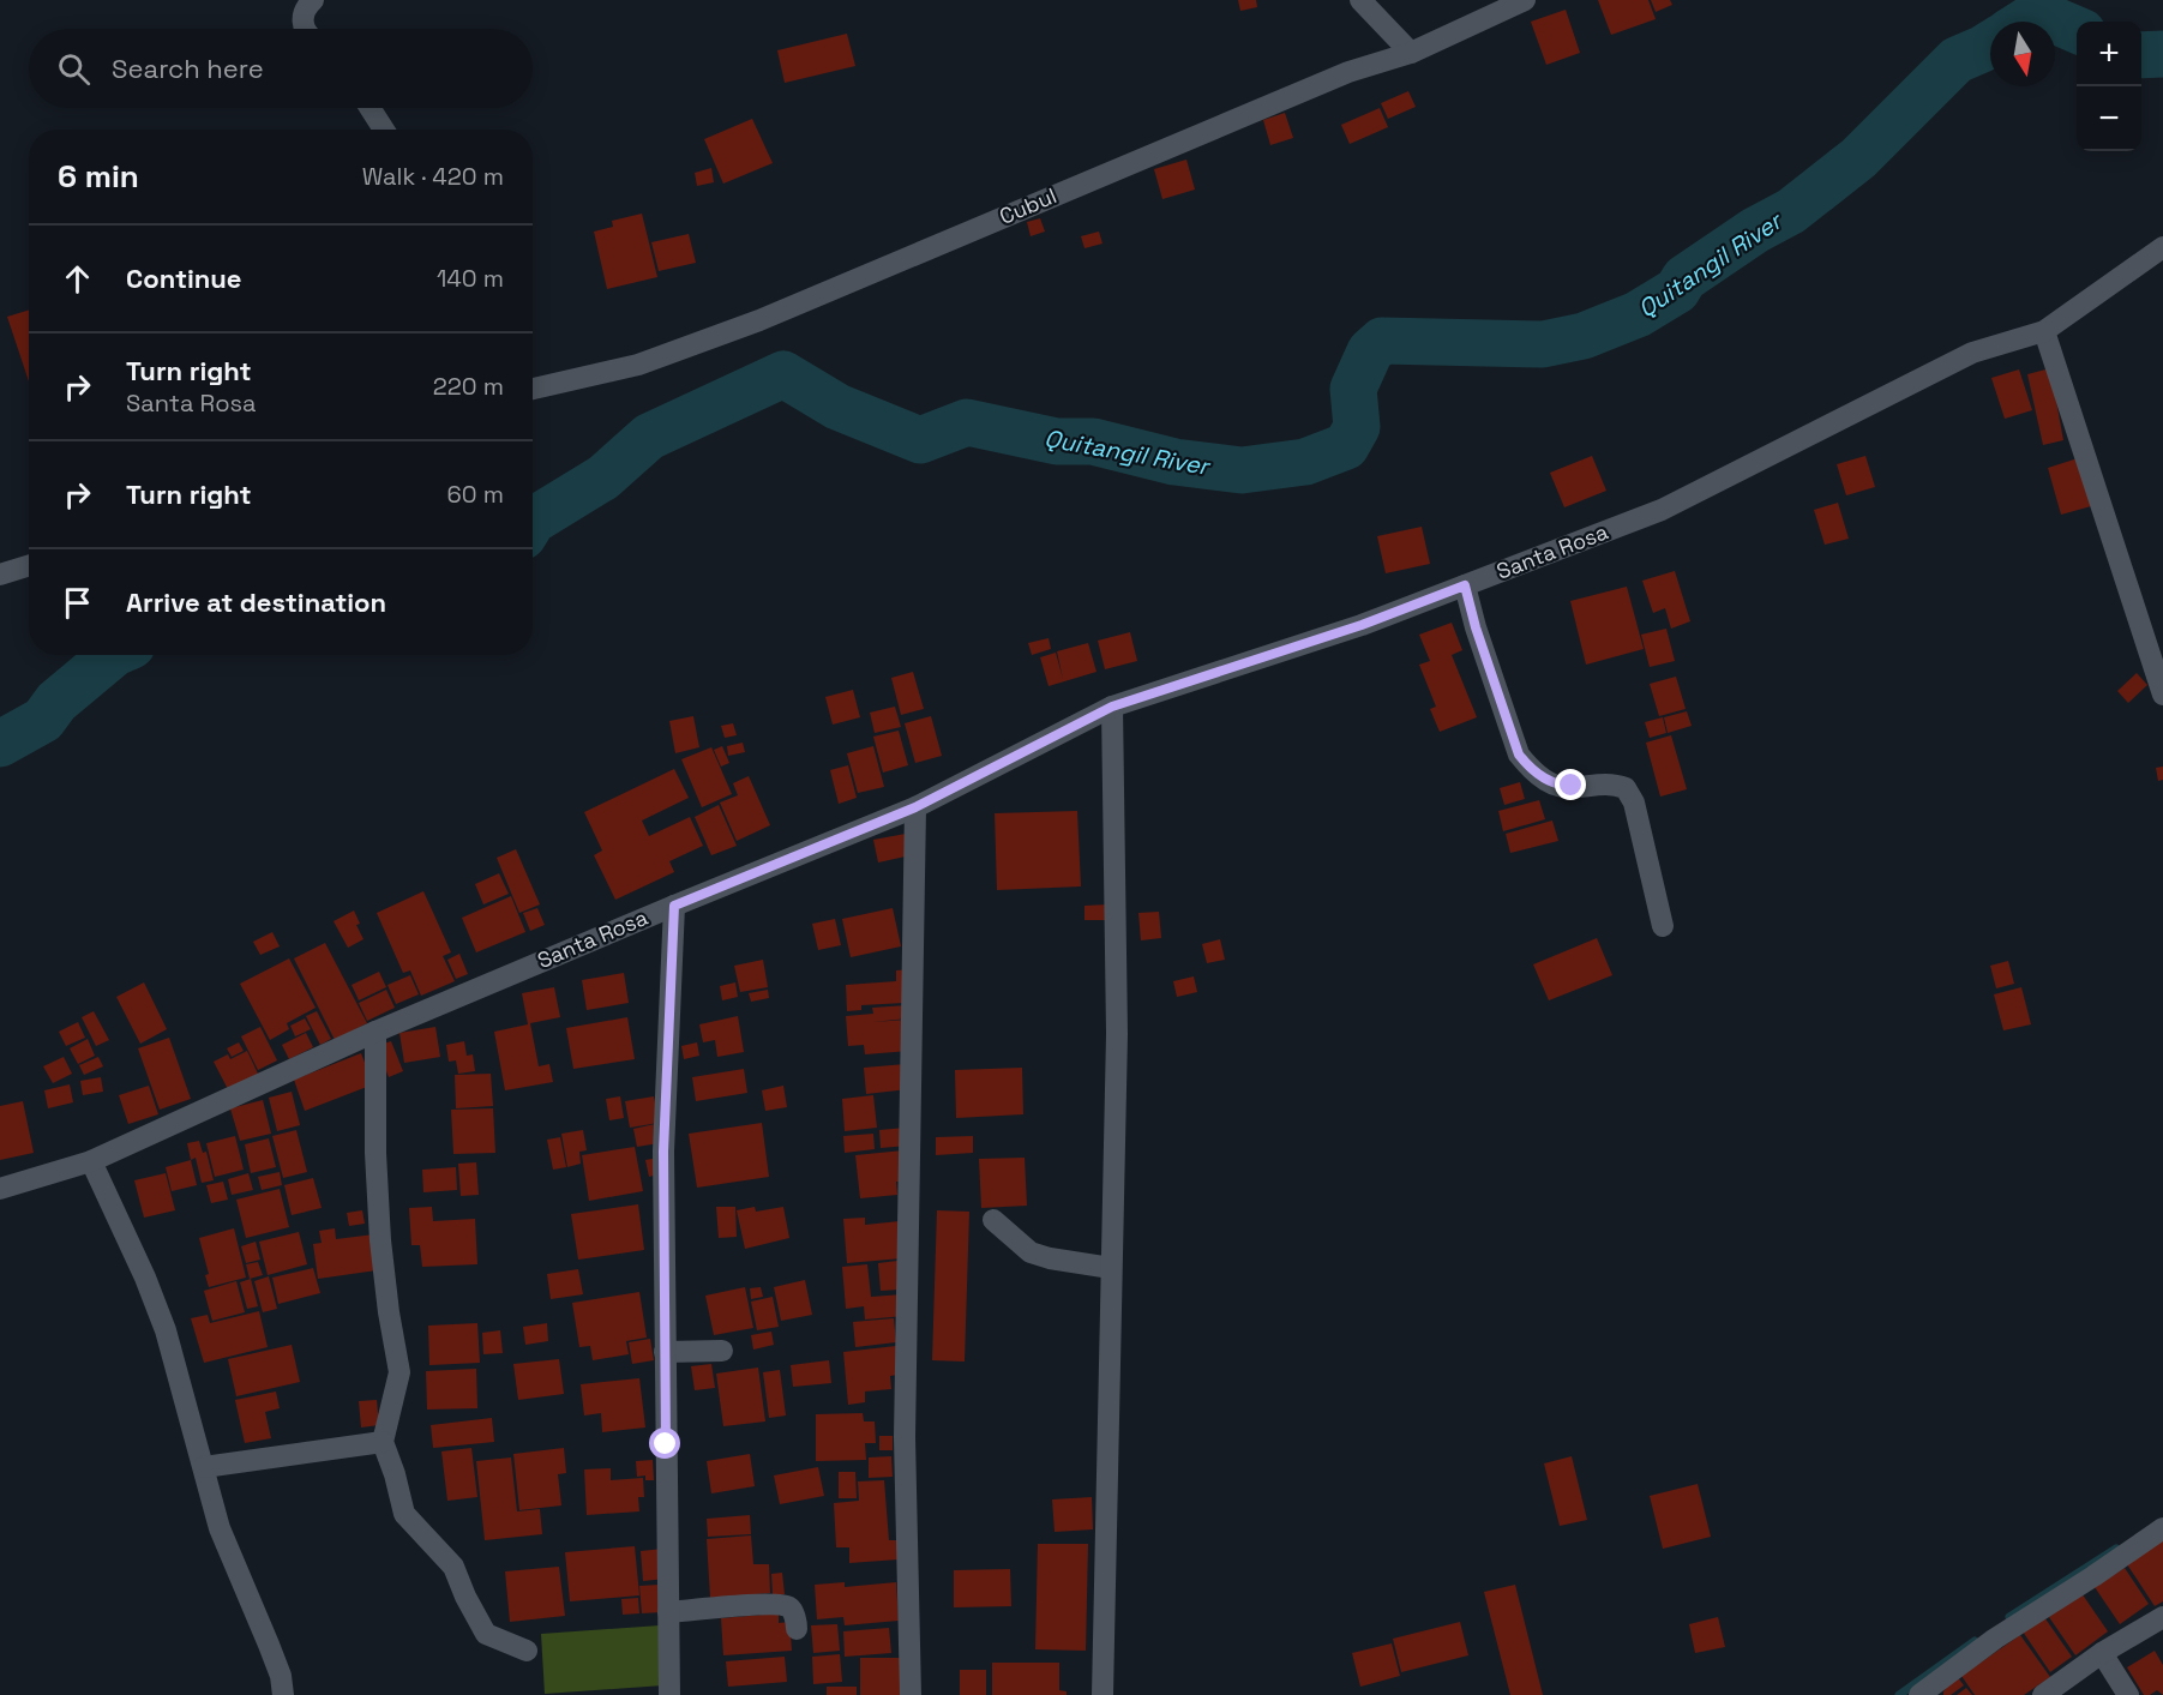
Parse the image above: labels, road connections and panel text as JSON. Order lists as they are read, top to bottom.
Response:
{
  "streets": {
    "street": ["Cubul", "Santa Rosa"]
  },
  "water": ["Quitangil River"],
  "north": "bottom",
  "page": {
    "map_buttons": ["+", "−"],
    "search": "Search here",
    "heading": ["6 min", "Walk · 420 m"],
    "list": [
      ["Continue", "140 m"],
      ["Turn right", "Santa Rosa", "220 m"],
      ["Turn right", "60 m"],
      "Arrive at destination"
    ]
  }
}
